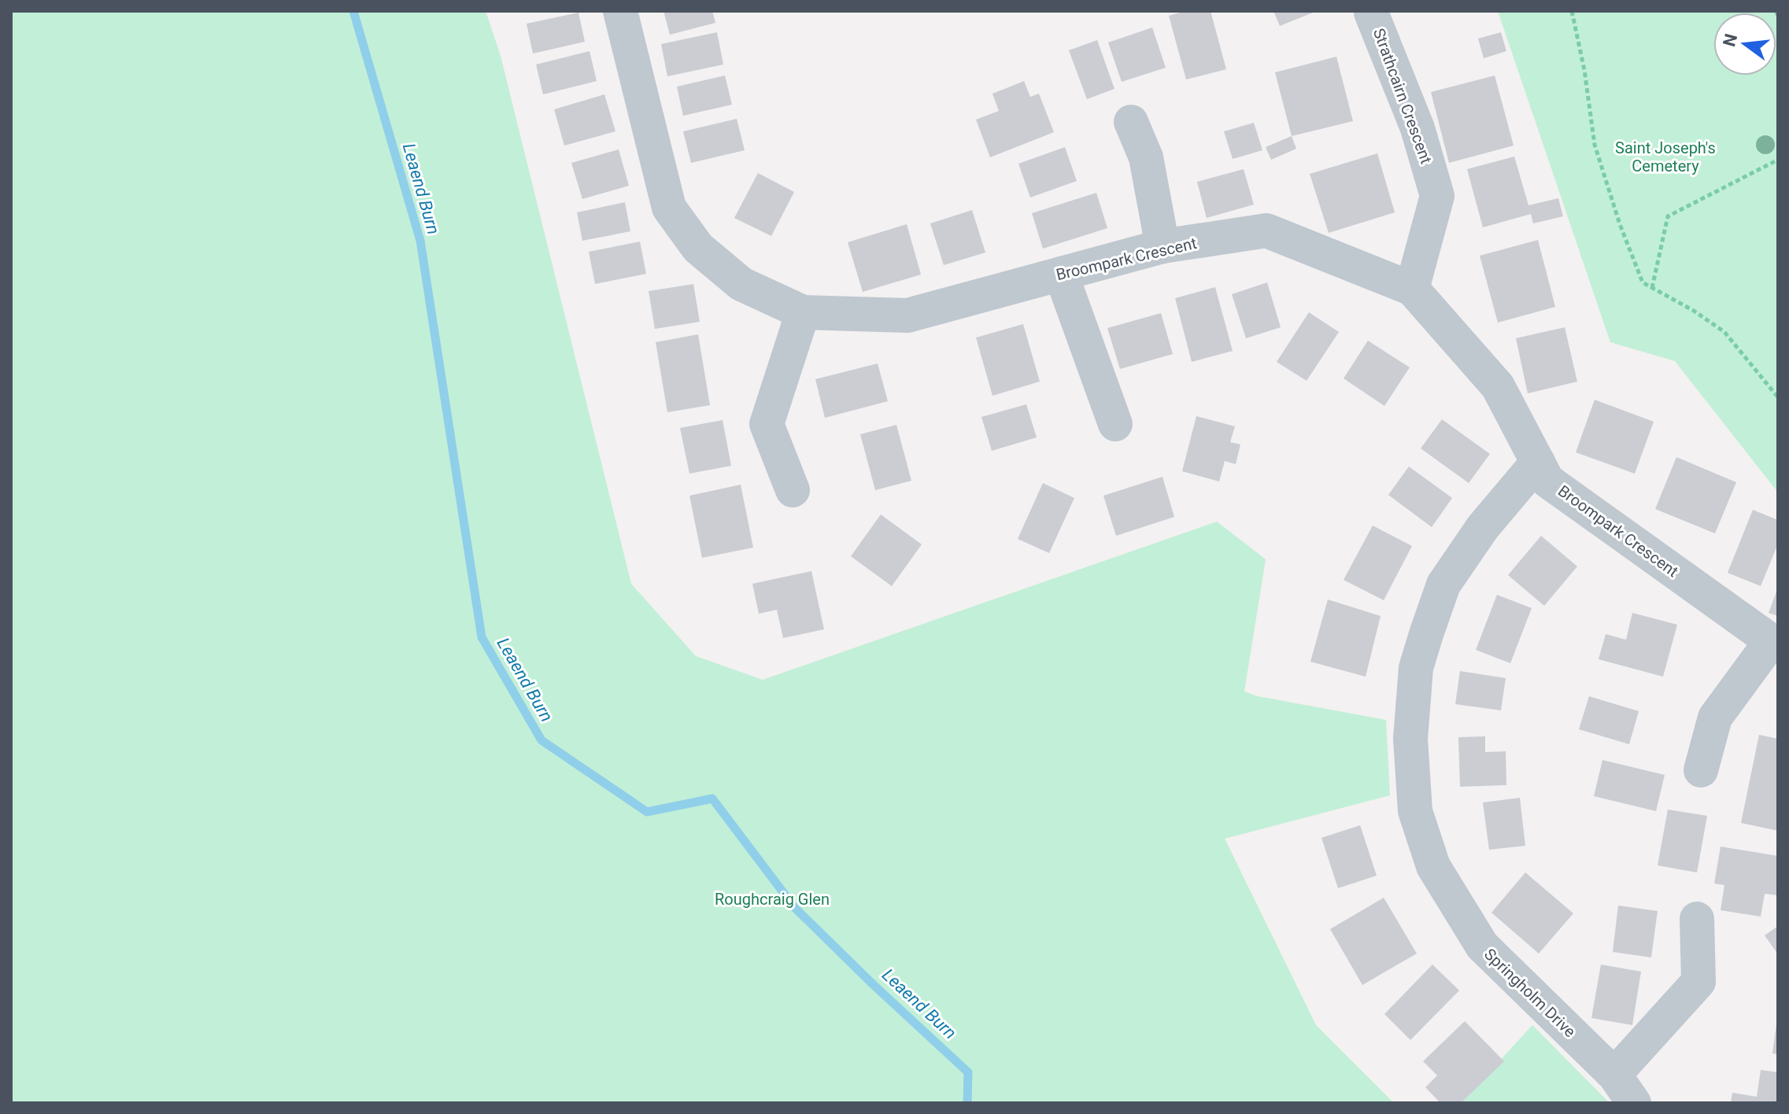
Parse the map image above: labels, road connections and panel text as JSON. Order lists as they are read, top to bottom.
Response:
{
  "streets": {
    "street": ["Strathcairn Crescent", "Broompark Crescent", "Springholm Drive"]
  },
  "crossings": [
    ["Strathcairn Crescent", "Broompark Crescent"],
    ["Broompark Crescent", "Springholm Drive"]
  ],
  "water": ["Leaend Burn"],
  "parks": ["Saint Joseph's Cemetery", "Roughcraig Glen"],
  "north": "left"
}
